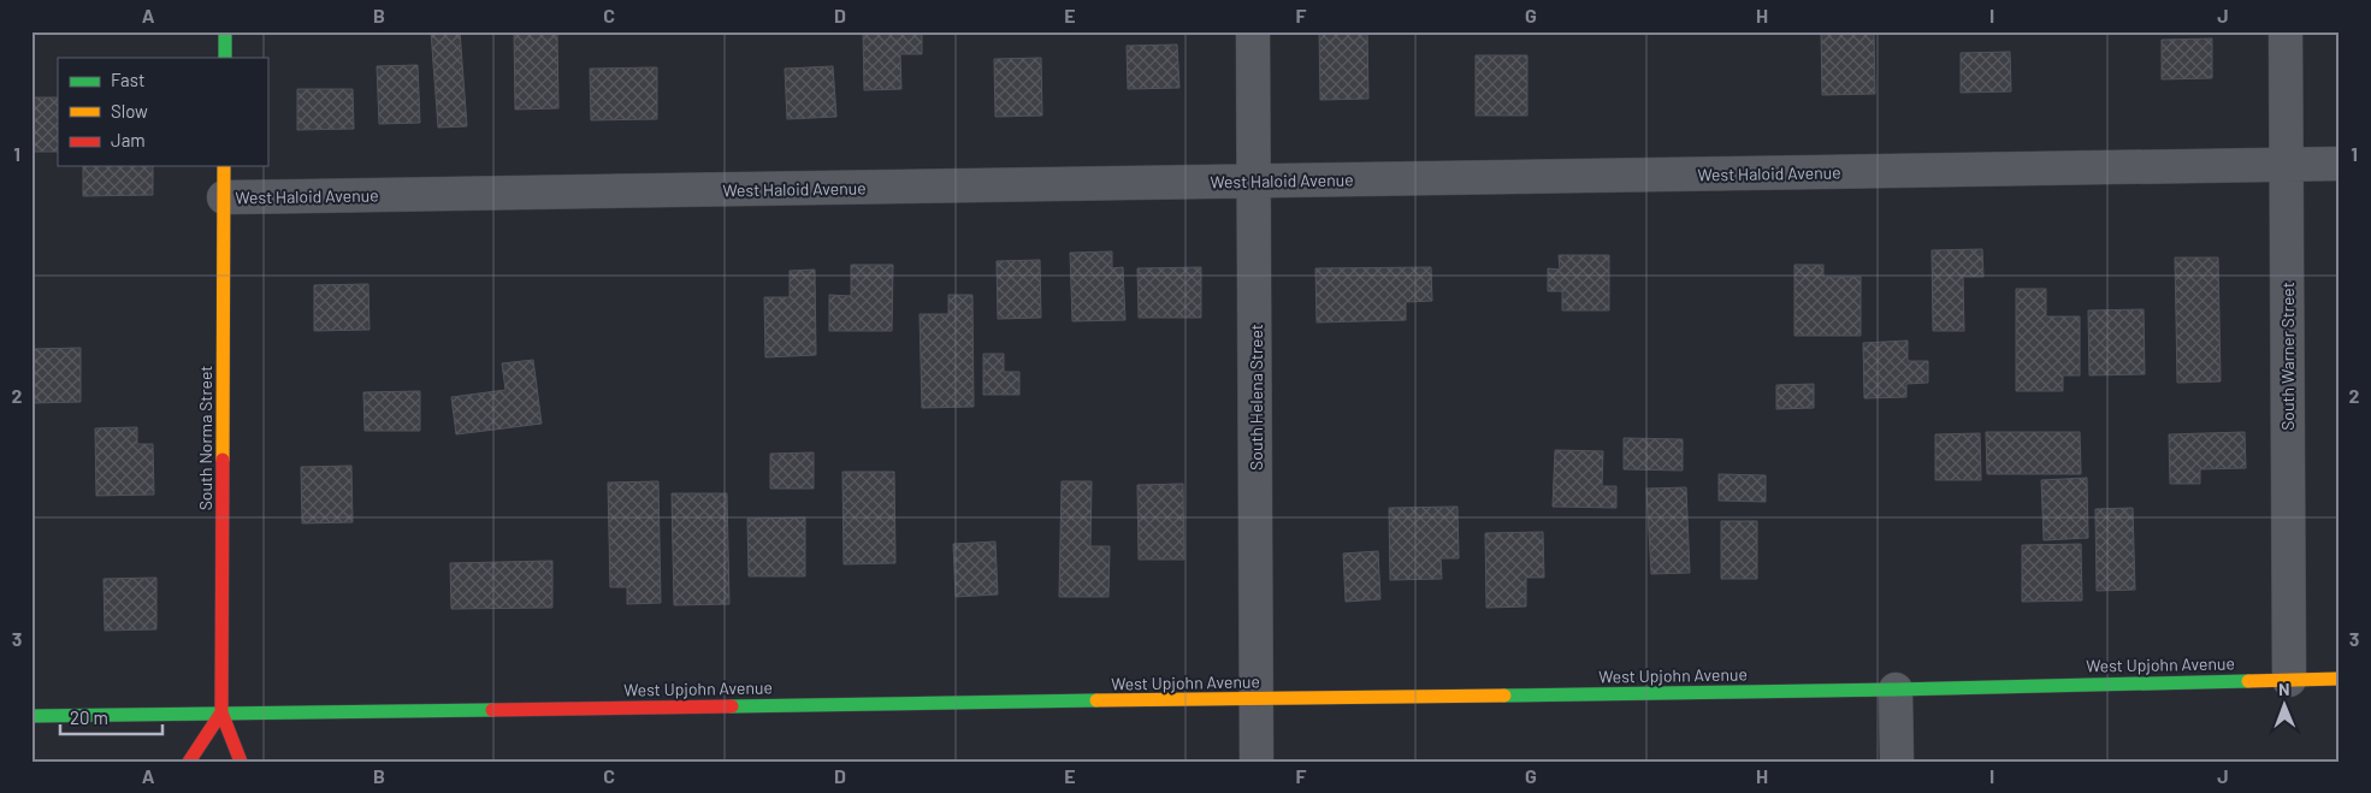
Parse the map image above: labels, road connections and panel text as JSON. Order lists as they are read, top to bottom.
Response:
{
  "streets": {
    "main road": ["South Norma Street", "West Upjohn Avenue"],
    "street": ["West Haloid Avenue", "South Warner Street", "South Helena Street"]
  },
  "crossings": [
    ["West Haloid Avenue", "South Warner Street"],
    ["West Haloid Avenue", "South Helena Street"],
    ["West Haloid Avenue", "South Norma Street"],
    ["South Warner Street", "West Upjohn Avenue"],
    ["South Helena Street", "West Upjohn Avenue"],
    ["South Norma Street", "West Upjohn Avenue"]
  ],
  "legend": ["Fast", "Slow", "Jam"],
  "scale_bar": "20 m",
  "north": "top",
  "grid": {
    "columns": [
      "A",
      "B",
      "C",
      "D",
      "E",
      "F",
      "G",
      "H",
      "I",
      "J"
    ],
    "rows": ["1", "2", "3"]
  }
}
